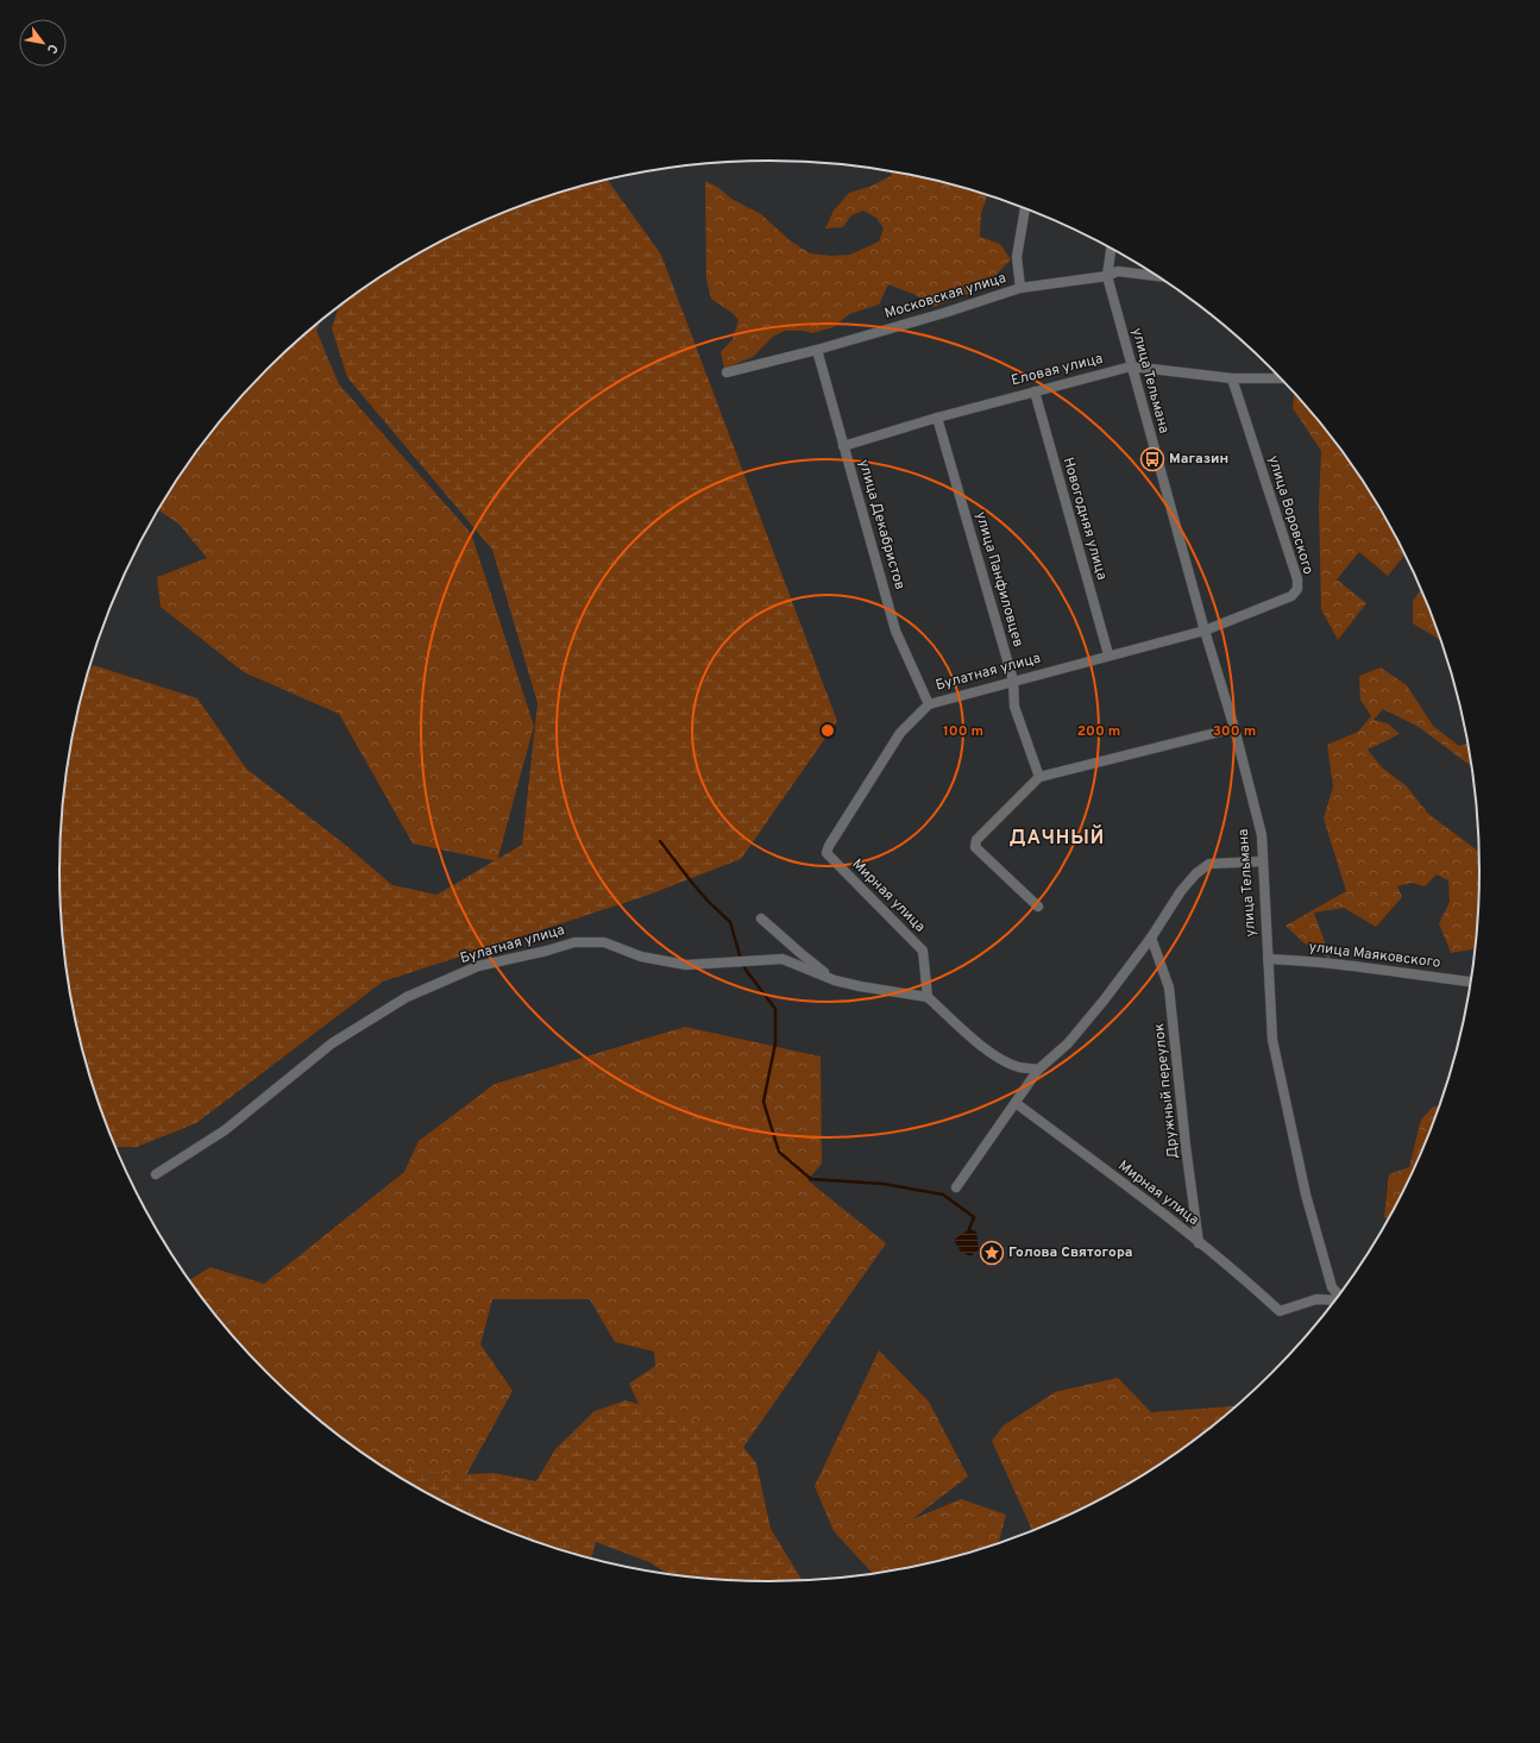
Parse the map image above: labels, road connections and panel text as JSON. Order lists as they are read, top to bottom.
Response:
{
  "streets": {
    "street": [
      "Московская улица",
      "Еловая улица",
      "улица Тельмана",
      "улица Воровского",
      "Новогодняя улица",
      "улица Декабристов",
      "улица Панфиловцев",
      "Булатная улица",
      "Мирная улица",
      "улица Маяковского",
      "Дружный переулок"
    ]
  },
  "crossings": [
    ["Московская улица", "улица Тельмана"],
    ["Московская улица", "улица Декабристов"],
    ["Еловая улица", "улица Тельмана"],
    ["Еловая улица", "улица Воровского"],
    ["Еловая улица", "Новогодняя улица"],
    ["Еловая улица", "улица Декабристов"],
    ["Еловая улица", "улица Панфиловцев"],
    ["улица Тельмана", "улица Воровского"],
    ["улица Тельмана", "Булатная улица"],
    ["улица Тельмана", "улица Маяковского"],
    ["улица Воровского", "Булатная улица"],
    ["Новогодняя улица", "Булатная улица"],
    ["улица Декабристов", "Булатная улица"],
    ["улица Панфиловцев", "Булатная улица"],
    ["Булатная улица", "Мирная улица"],
    ["Мирная улица", "Дружный переулок"]
  ],
  "districts": ["ДАЧНЫЙ"],
  "places": {
    "bus stop": ["Магазин"],
    "place": ["Голова Святогора"]
  },
  "north": "bottom right",
  "rings": ["100 m", "200 m", "300 m"]
}
